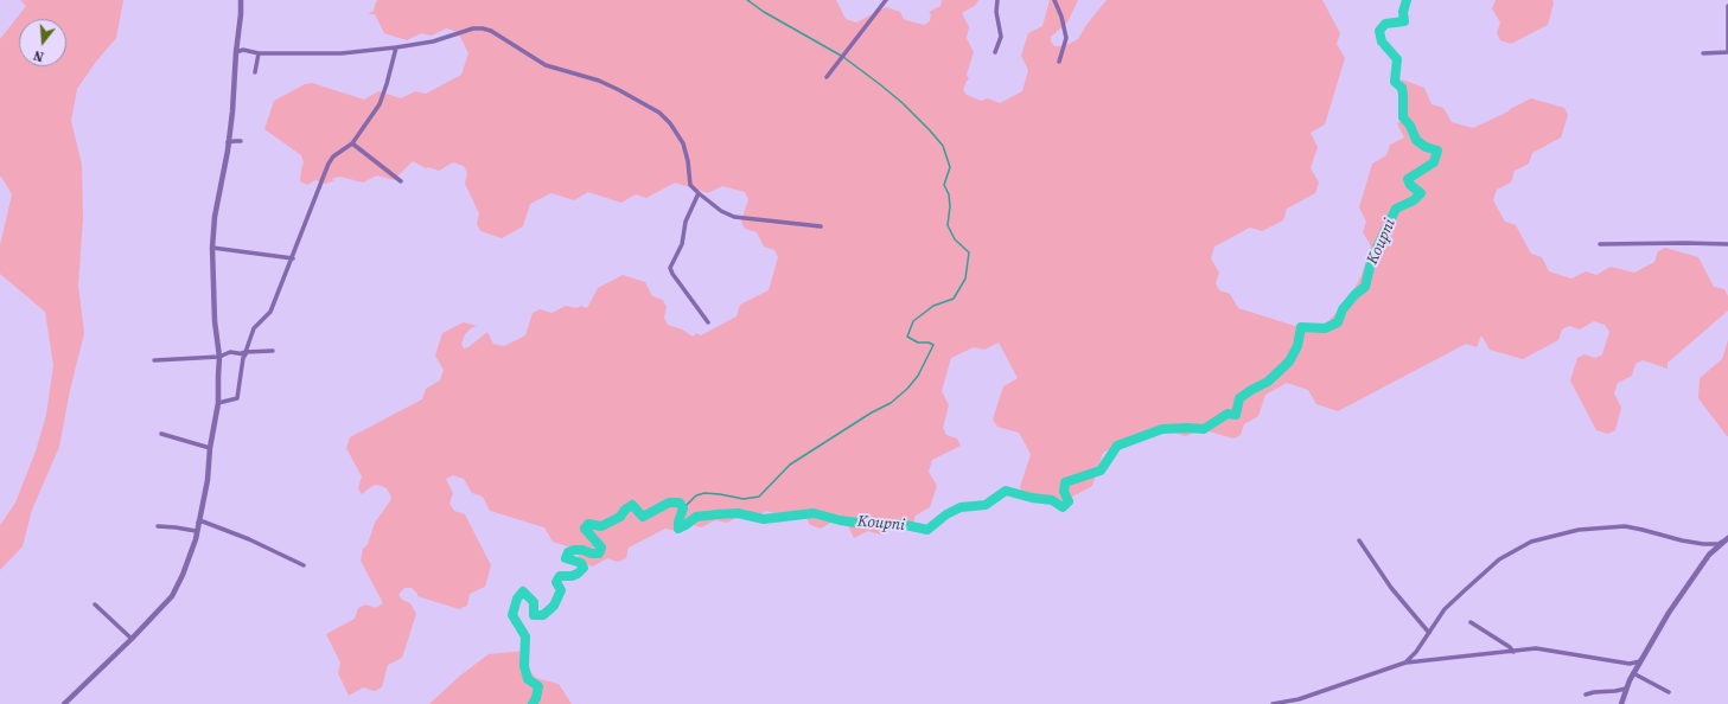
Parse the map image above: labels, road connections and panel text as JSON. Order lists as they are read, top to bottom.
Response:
{
  "water": ["Koupni"],
  "north": "bottom"
}
